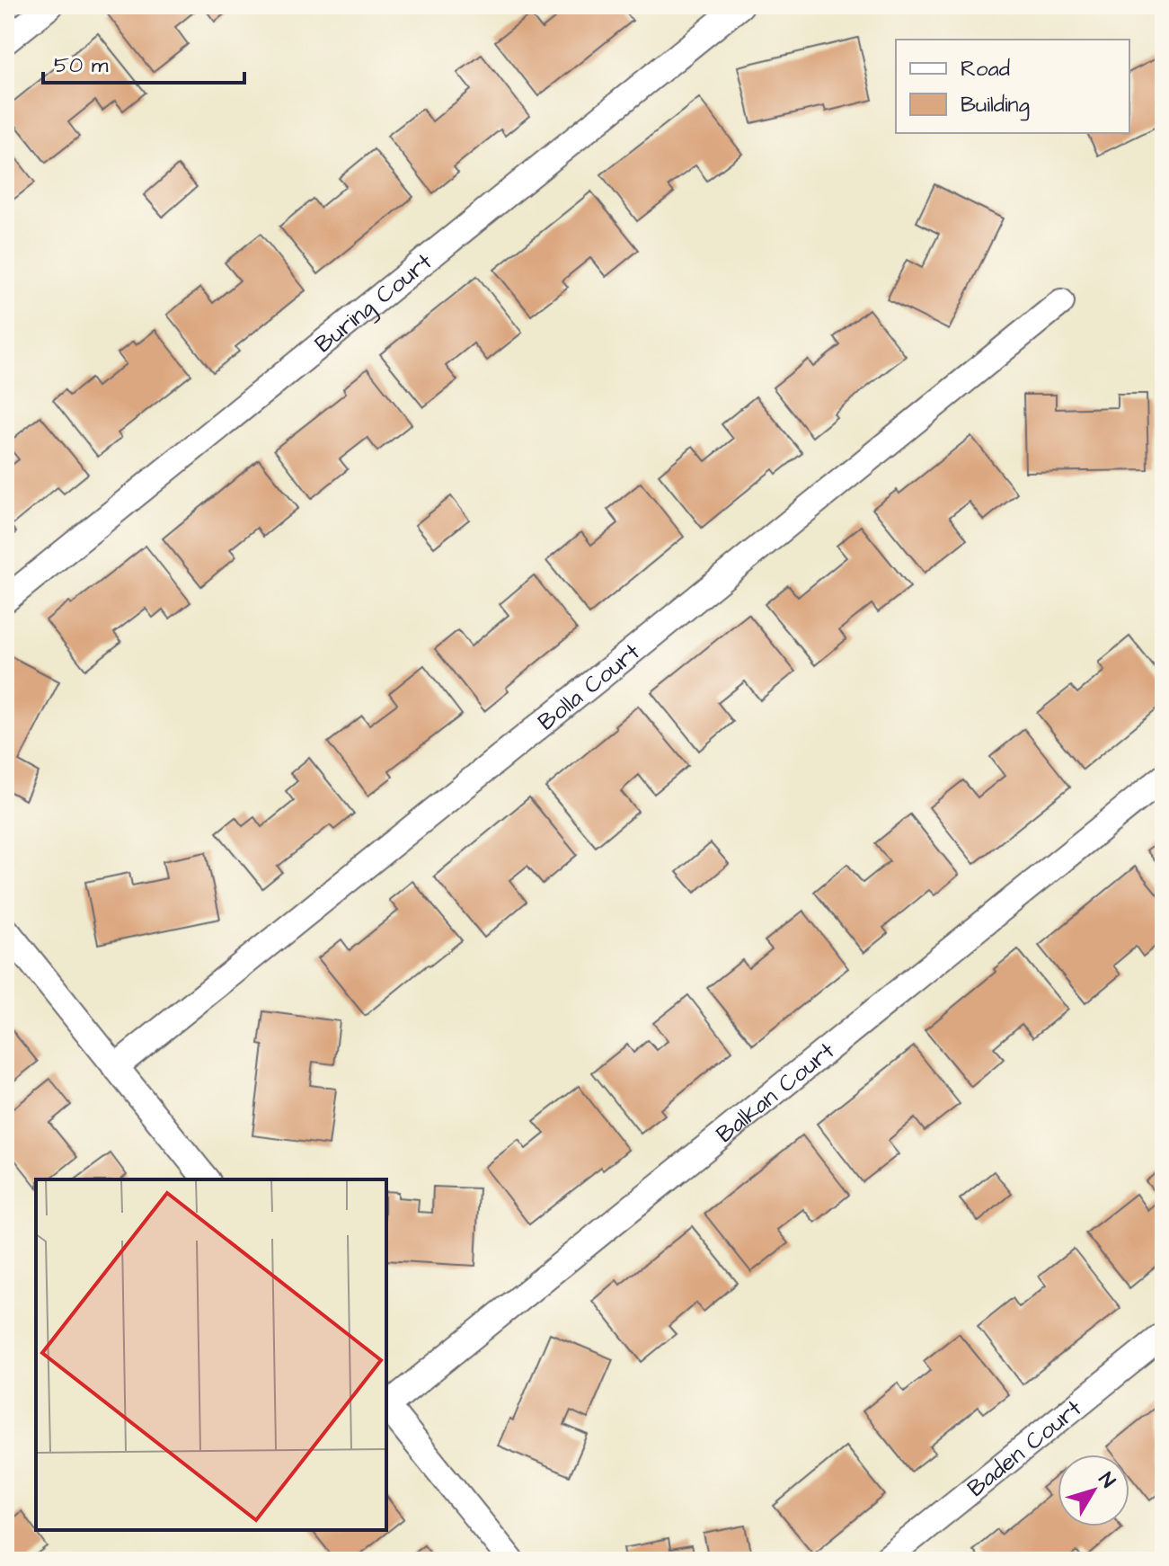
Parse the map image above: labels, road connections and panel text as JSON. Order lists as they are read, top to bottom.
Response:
{
  "streets": {
    "street": [
      "Buring Court",
      "Bolla Court",
      "Balkan Court",
      "Baden Court"
    ]
  },
  "legend": ["Road", "Building"],
  "scale_bar": "50 m",
  "north": "top right"
}
